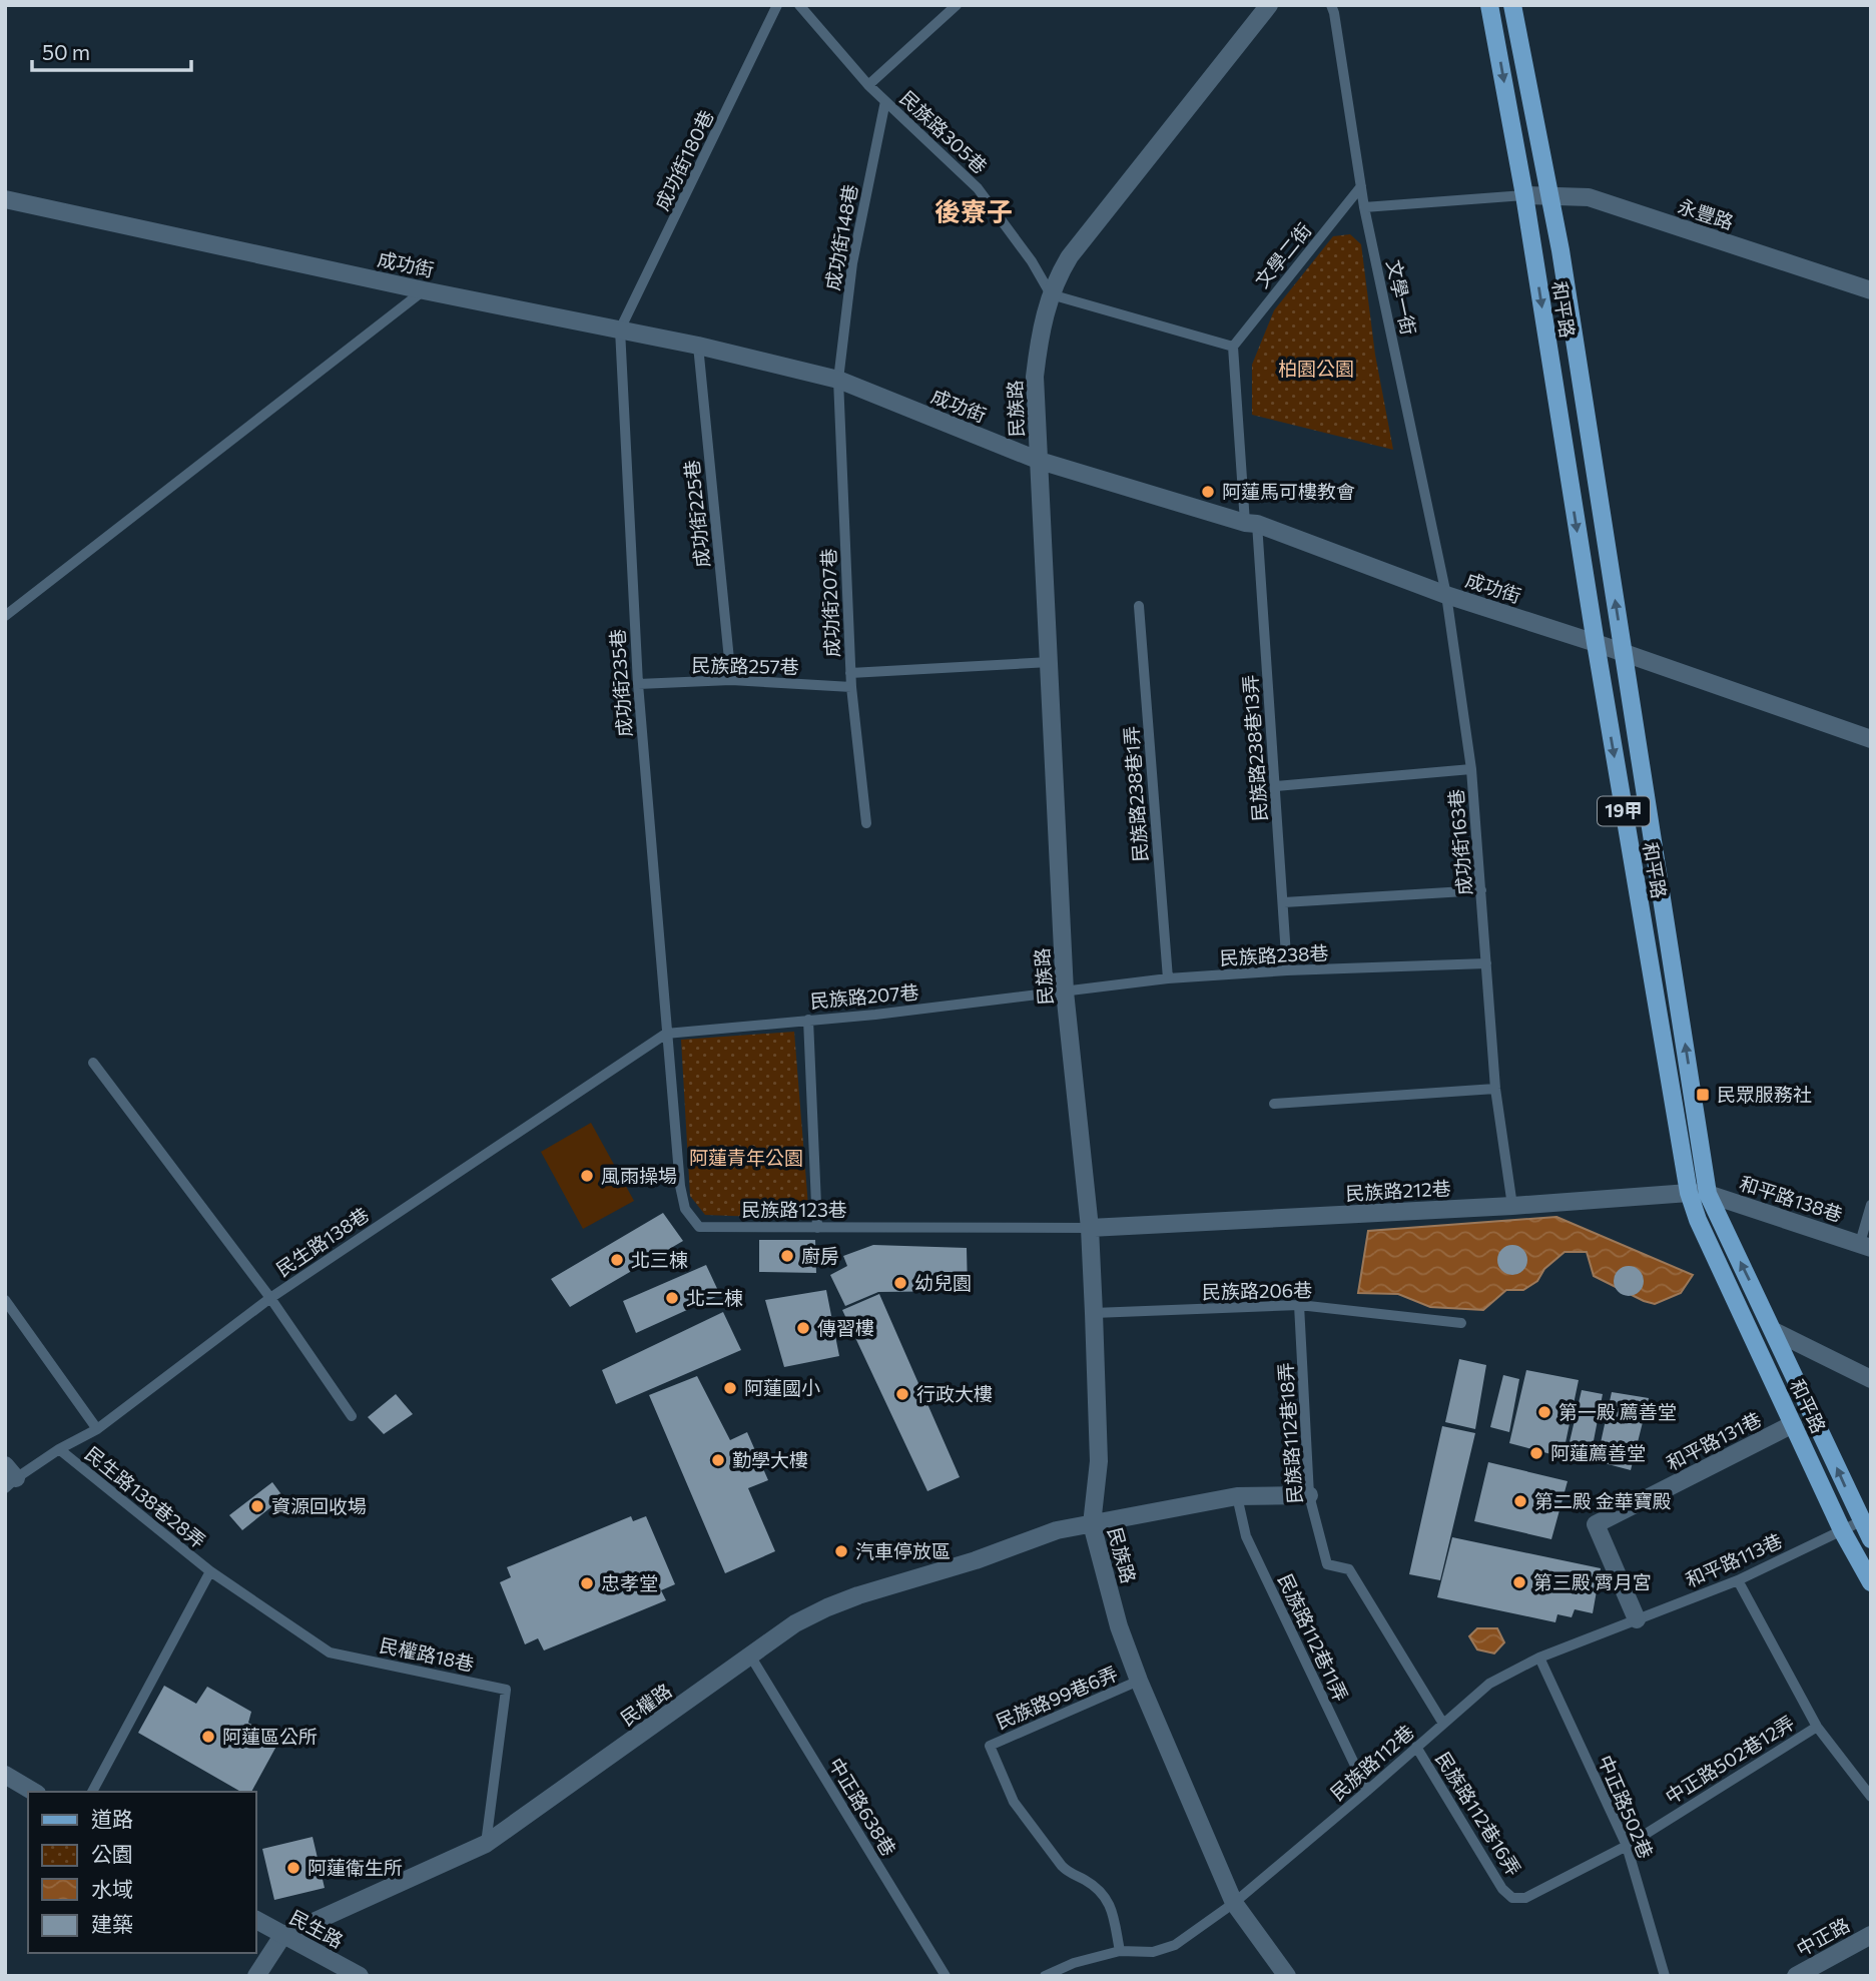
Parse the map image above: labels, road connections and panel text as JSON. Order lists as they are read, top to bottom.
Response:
{
  "streets": {
    "main road": ["和平路", "19甲"],
    "street": [
      "永豐路",
      "成功街",
      "民族路",
      "民族路212巷",
      "和平路138巷",
      "和平路131巷",
      "民權路",
      "民生路",
      "中正路"
    ],
    "lane": [
      "民族路305巷",
      "成功街180巷",
      "成功街148巷",
      "文學二街",
      "文學一街",
      "成功街225巷",
      "成功街207巷",
      "民族路257巷",
      "成功街235巷",
      "民族路238巷13弄",
      "民族路238巷1弄",
      "成功街163巷",
      "民族路238巷",
      "民族路207巷",
      "民族路123巷",
      "民生路138巷",
      "民族路206巷",
      "民族路112巷18弄",
      "民生路138巷28弄",
      "和平路113巷",
      "民族路112巷11弄",
      "民權路18巷",
      "民族路99巷6弄",
      "中正路502巷12弄",
      "民族路112巷",
      "中正路638巷",
      "中正路502巷",
      "民族路112巷16弄"
    ]
  },
  "crossings": [
    ["民族路305巷", "成功街148巷"],
    ["民族路305巷", "民族路"],
    ["成功街180巷", "成功街"],
    ["成功街180巷", "成功街235巷"],
    ["永豐路", "和平路"],
    ["成功街148巷", "成功街"],
    ["成功街148巷", "成功街207巷"],
    ["文學二街", "文學一街"],
    ["成功街", "文學一街"],
    ["成功街", "和平路"],
    ["成功街", "民族路"],
    ["成功街", "成功街225巷"],
    ["成功街", "成功街207巷"],
    ["成功街", "成功街235巷"],
    ["成功街", "民族路238巷13弄"],
    ["成功街", "成功街163巷"],
    ["文學一街", "成功街163巷"],
    ["和平路", "民族路212巷"],
    ["和平路", "和平路138巷"],
    ["和平路", "和平路131巷"],
    ["和平路", "和平路113巷"],
    ["民族路", "民族路238巷"],
    ["民族路", "民族路207巷"],
    ["民族路", "民族路212巷"],
    ["民族路", "民族路123巷"],
    ["民族路", "民族路206巷"],
    ["民族路", "民族路99巷6弄"],
    ["民族路", "民權路"],
    ["民族路", "民族路112巷"],
    ["成功街225巷", "民族路257巷"],
    ["成功街207巷", "民族路257巷"],
    ["民族路257巷", "成功街235巷"],
    ["成功街235巷", "民族路207巷"],
    ["成功街235巷", "民族路123巷"],
    ["成功街235巷", "民生路138巷"],
    ["民族路238巷13弄", "民族路238巷"],
    ["民族路238巷1弄", "民族路238巷"],
    ["成功街163巷", "民族路238巷"],
    ["成功街163巷", "民族路212巷"],
    ["民族路238巷", "民族路207巷"],
    ["民族路207巷", "民族路123巷"],
    ["民族路207巷", "民生路138巷"],
    ["民族路212巷", "和平路138巷"],
    ["民族路212巷", "民族路123巷"],
    ["民族路123巷", "民生路138巷"],
    ["民生路138巷", "民生路138巷28弄"],
    ["民族路206巷", "民族路112巷18弄"],
    ["民族路112巷18弄", "民權路"],
    ["民族路112巷18弄", "民族路112巷"],
    ["和平路131巷", "和平路113巷"],
    ["民生路138巷28弄", "民權路18巷"],
    ["和平路113巷", "民族路112巷"],
    ["和平路113巷", "中正路502巷"],
    ["民族路112巷11弄", "民權路"],
    ["民族路112巷11弄", "民族路112巷"],
    ["民權路18巷", "民權路"],
    ["民族路99巷6弄", "民族路112巷"],
    ["民權路", "中正路638巷"],
    ["民權路", "民生路"],
    ["中正路502巷12弄", "中正路502巷"],
    ["中正路502巷12弄", "民族路112巷16弄"],
    ["民族路112巷", "中正路502巷"],
    ["民族路112巷", "民族路112巷16弄"]
  ],
  "districts": ["後寮子"],
  "parks": ["柏園公園", "阿蓮青年公園"],
  "places": {
    "other": [
      "阿蓮馬可樓教會",
      "風雨操場",
      "廚房",
      "北三棟",
      "幼兒園",
      "北二棟",
      "傳習樓",
      "阿蓮國小",
      "行政大樓",
      "第一殿 薦善堂",
      "阿蓮薦善堂",
      "勤學大樓",
      "第二殿 金華寶殿",
      "資源回收場",
      "汽車停放區",
      "第三殿 霄月宮",
      "忠孝堂",
      "阿蓮區公所",
      "阿蓮衛生所"
    ],
    "transit": ["民眾服務社"]
  },
  "legend": [
    "道路",
    "公園",
    "水域",
    "建築"
  ],
  "scale_bar": "50 m"
}
